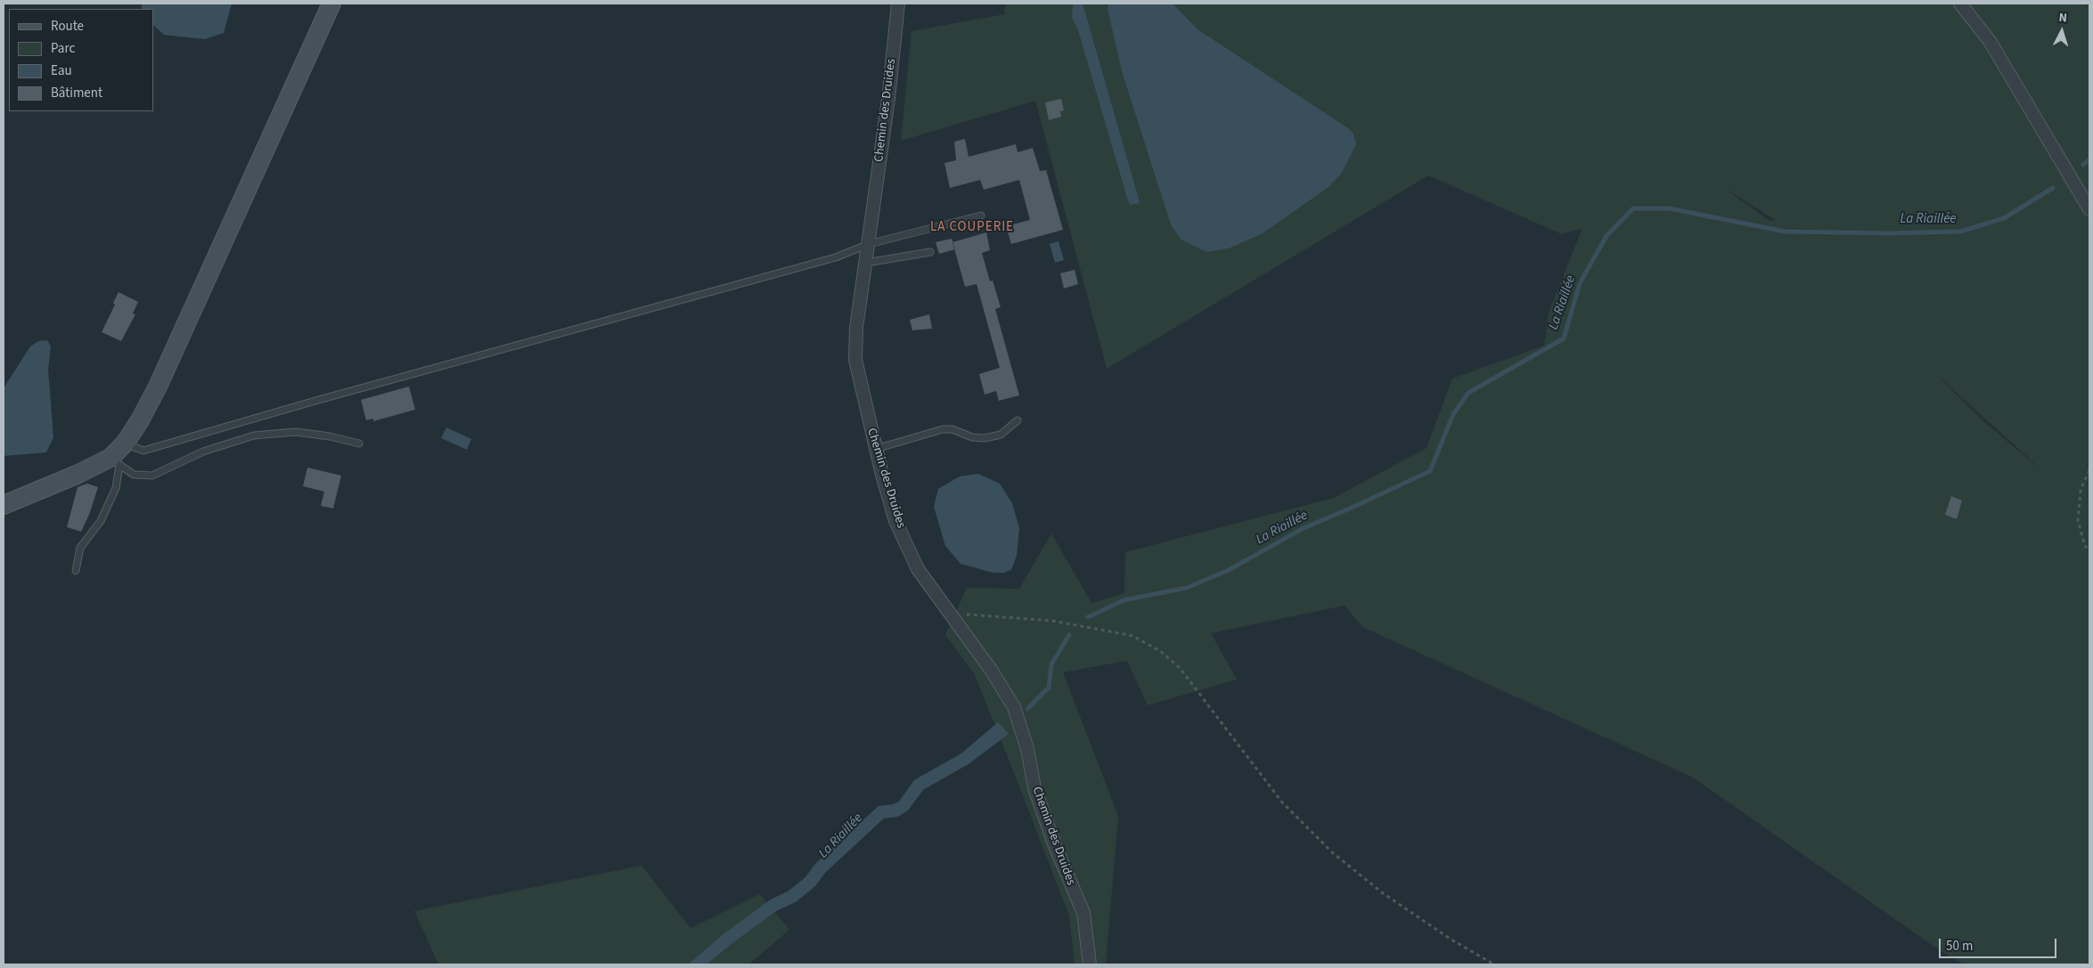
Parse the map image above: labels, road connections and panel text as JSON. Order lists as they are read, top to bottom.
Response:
{
  "streets": {
    "street": ["Chemin des Druides"]
  },
  "districts": ["LA COUPERIE"],
  "water": ["La Riaillée"],
  "legend": [
    "Route",
    "Parc",
    "Eau",
    "Bâtiment"
  ],
  "scale_bar": "50 m",
  "north": "top"
}
